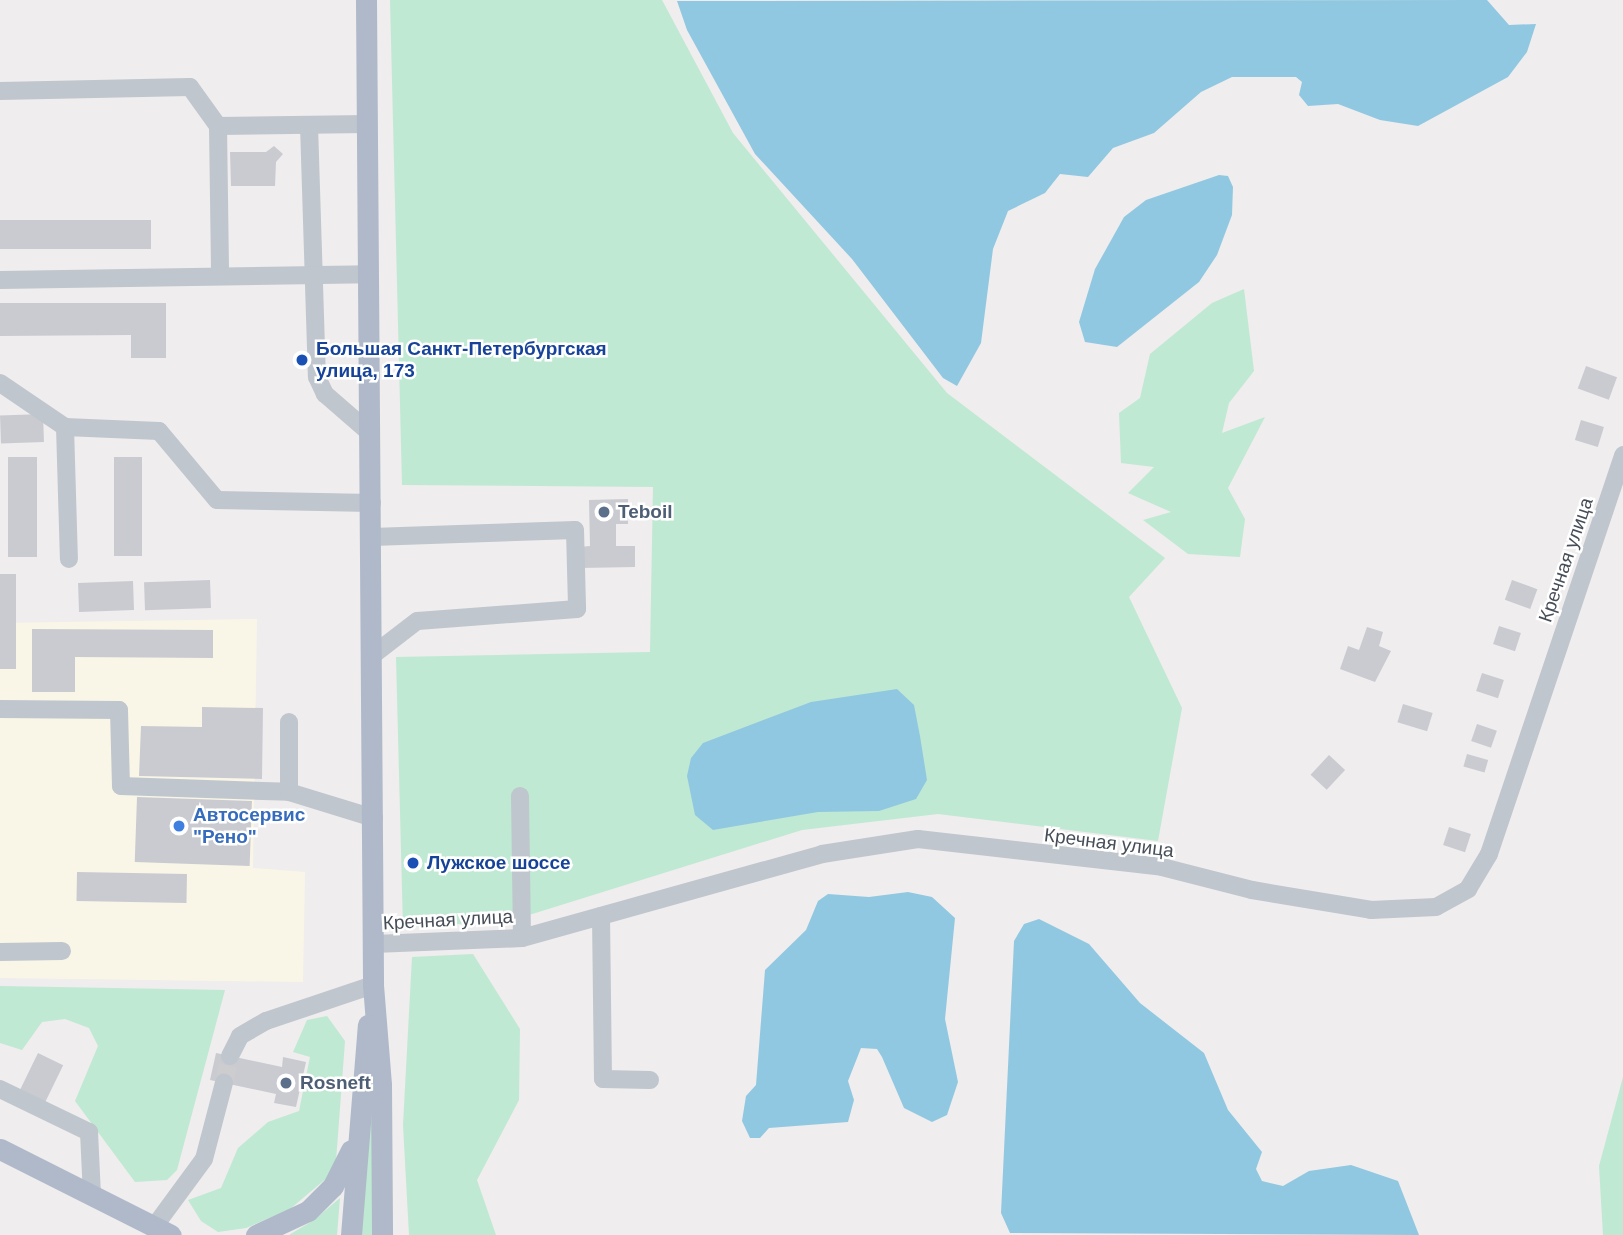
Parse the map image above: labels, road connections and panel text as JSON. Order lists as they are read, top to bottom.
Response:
{
  "streets": {
    "street": ["Кречная улица"]
  },
  "places": [
    "Большая Санкт-Петербургская улица, 173",
    "Teboil",
    "Автосервис \"Рено\"",
    "Лужское шоссе",
    "Rosneft"
  ]
}
